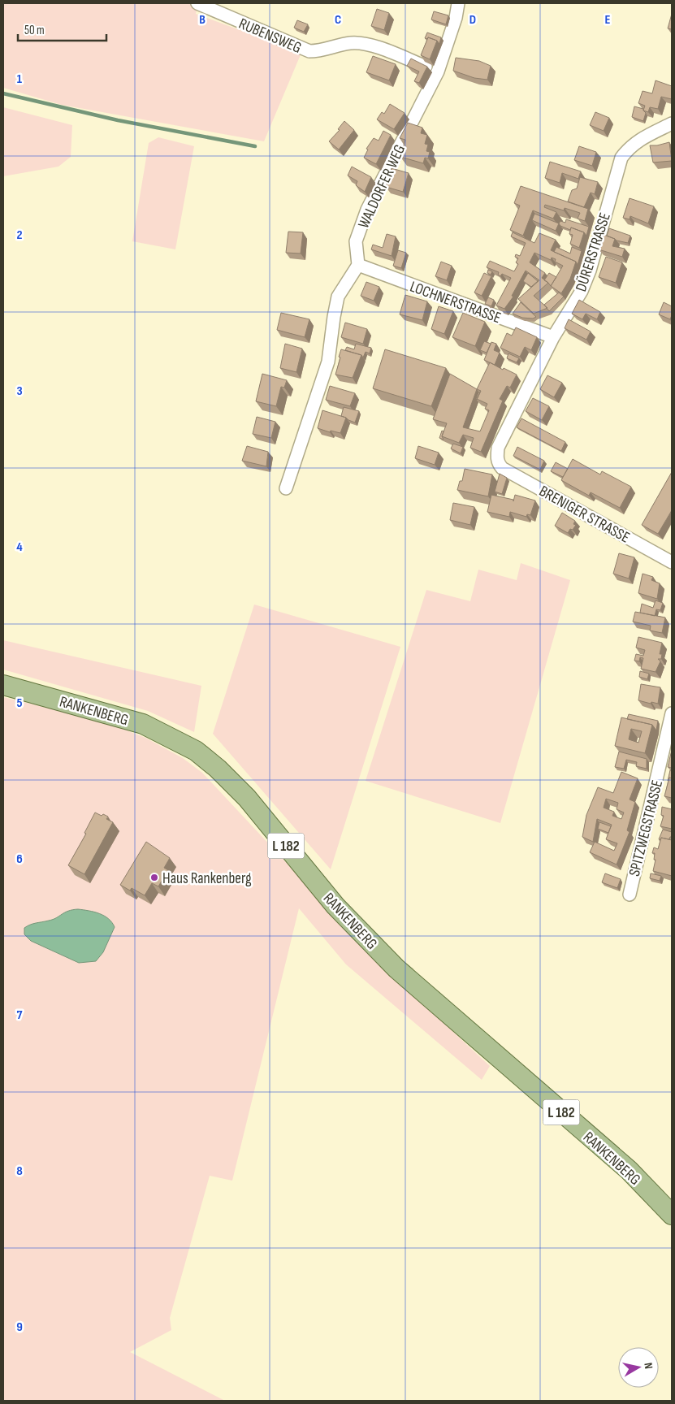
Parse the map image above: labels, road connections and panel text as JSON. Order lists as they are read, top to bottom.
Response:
{
  "streets": {
    "main road": ["RANKENBERG", "L 182"],
    "street": [
      "RUBENSWEG",
      "WALDORFER WEG",
      "DÜRERSTRASSE",
      "LOCHNERSTRASSE",
      "BRENIGER STRASSE",
      "SPITZWEGSTRASSE"
    ]
  },
  "crossings": [
    ["RUBENSWEG", "WALDORFER WEG"],
    ["WALDORFER WEG", "LOCHNERSTRASSE"],
    ["DÜRERSTRASSE", "LOCHNERSTRASSE"],
    ["DÜRERSTRASSE", "BRENIGER STRASSE"]
  ],
  "places": ["Haus Rankenberg"],
  "scale_bar": "50 m",
  "north": "right",
  "grid": {
    "columns": [
      "B",
      "C",
      "D",
      "E"
    ],
    "rows": [
      "1",
      "2",
      "3",
      "4",
      "5",
      "6",
      "7",
      "8",
      "9"
    ]
  }
}
